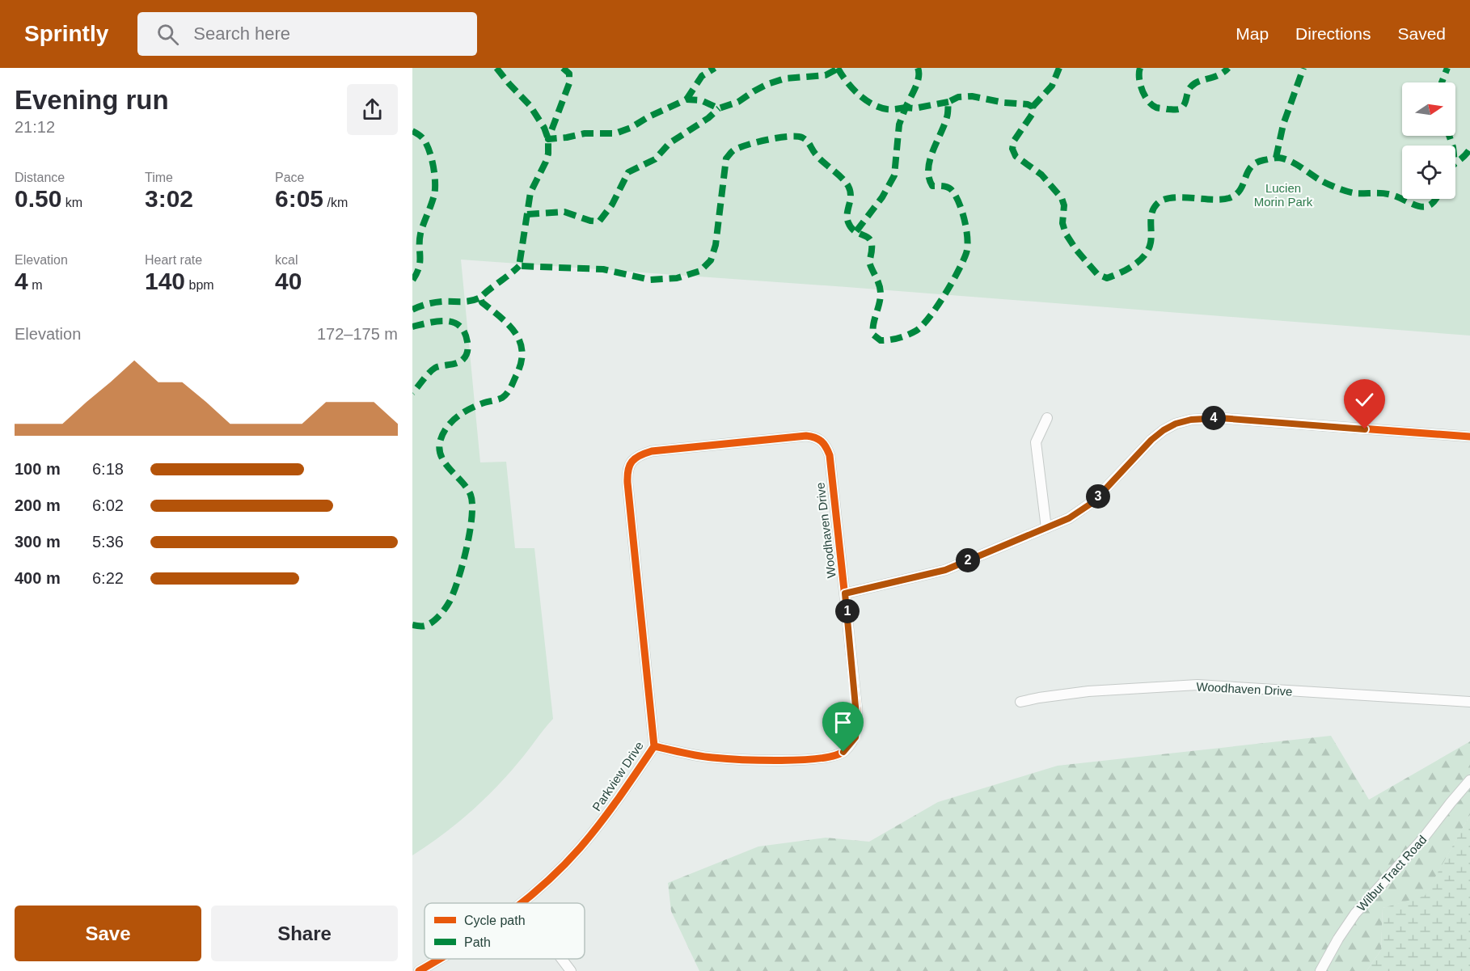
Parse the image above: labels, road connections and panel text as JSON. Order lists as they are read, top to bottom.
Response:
{
  "streets": {
    "street": ["Woodhaven Drive", "Parkview Drive", "Wilbur Tract Road"]
  },
  "crossings": [
    ["Woodhaven Drive", "Parkview Drive"]
  ],
  "parks": ["Lucien Morin Park"],
  "legend": ["Cycle path", "Path"],
  "north": "right",
  "page": {
    "header": "Sprintly",
    "search": "Search here",
    "nav": ["Map", "Directions", "Saved"],
    "heading": ["Evening run", "21:12"],
    "stats": [
      ["Distance", "0.50 km"],
      ["Time", "3:02"],
      ["Pace", "6:05 /km"],
      ["Elevation", "4 m"],
      ["Heart rate", "140 bpm"],
      ["kcal", "40"]
    ],
    "chart": ["Elevation", "172–175 m"],
    "pins": [
      "4",
      "3",
      "2",
      "1"
    ],
    "list": [
      {
        "name": "100 m",
        "note": "6:18"
      },
      {
        "name": "200 m",
        "note": "6:02"
      },
      {
        "name": "300 m",
        "note": "5:36"
      },
      {
        "name": "400 m",
        "note": "6:22"
      }
    ],
    "buttons": ["Save", "Share"]
  }
}
